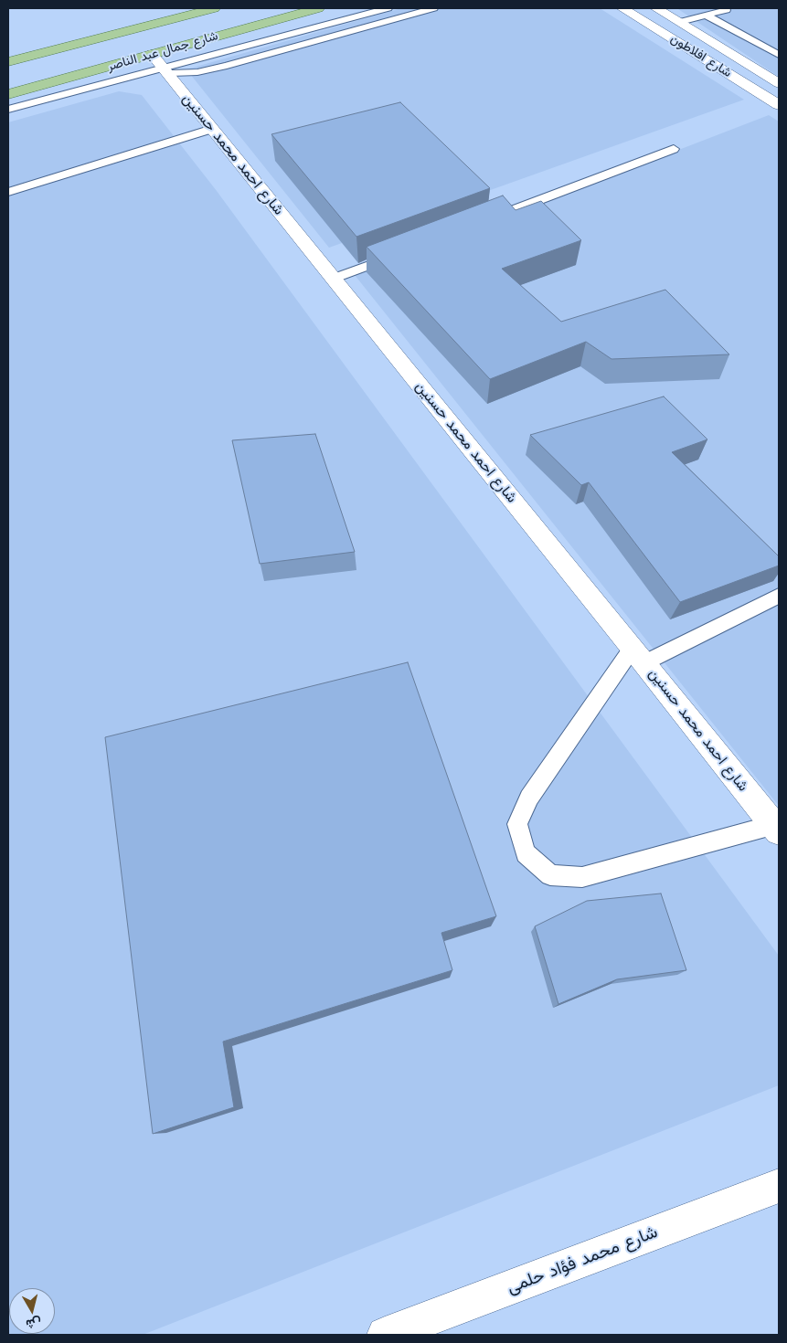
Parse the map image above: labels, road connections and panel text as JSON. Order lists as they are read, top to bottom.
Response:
{
  "streets": {
    "main road": ["شارع جمال عبد الناصر"],
    "street": ["شارع افلاطون", "شارع احمد محمد حسنين", "شارع محمد فؤاد حلمى"]
  },
  "crossings": [
    ["شارع جمال عبد الناصر", "شارع احمد محمد حسنين"]
  ],
  "north": "bottom"
}
